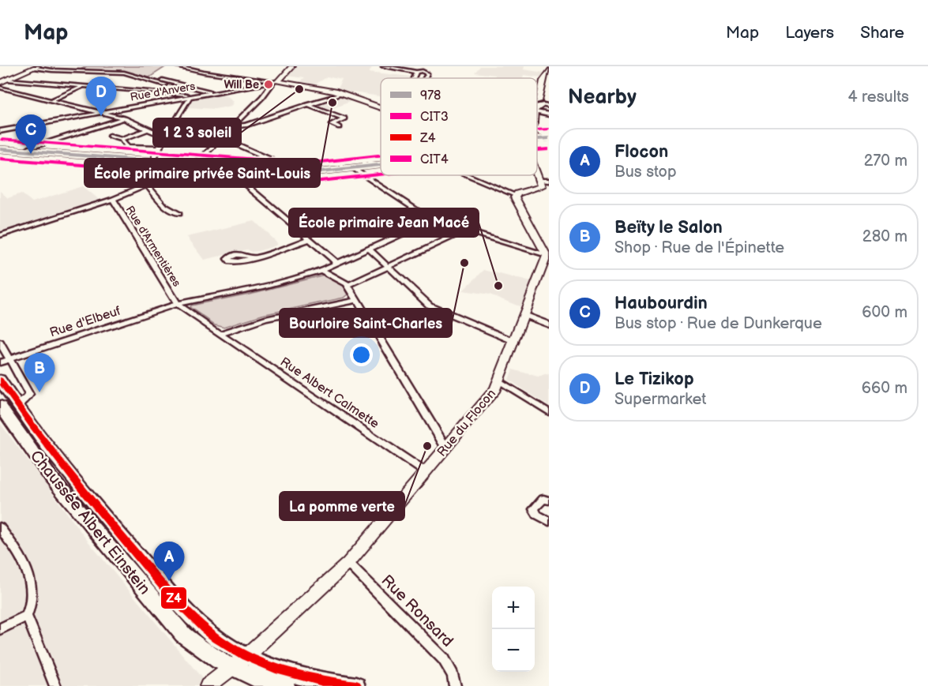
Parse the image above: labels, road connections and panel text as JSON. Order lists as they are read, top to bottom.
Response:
{
  "streets": {
    "main road": ["Chaussée Albert Einstein"],
    "street": [
      "Rue d'Anvers",
      "Rue d'Armentières",
      "Rue d'Elbeuf",
      "Rue Albert Calmette",
      "Rue du Flocon",
      "Rue Ronsard"
    ]
  },
  "crossings": [
    ["Rue d'Armentières", "Rue d'Elbeuf"],
    ["Rue d'Armentières", "Rue Albert Calmette"],
    ["Rue d'Elbeuf", "Rue Albert Calmette"],
    ["Rue Albert Calmette", "Rue du Flocon"],
    ["Rue du Flocon", "Chaussée Albert Einstein"],
    ["Rue du Flocon", "Rue Ronsard"]
  ],
  "places": [
    "Will Be",
    "1 2 3 soleil",
    "École primaire privée Saint-Louis",
    "Bourloire Saint-Charles",
    "École primaire Jean Macé",
    "La pomme verte"
  ],
  "lines": [
    "transit line CIT4",
    "transit line 978",
    "transit line CIT3",
    "transit line Z4"
  ],
  "legend": [
    "978",
    "CIT3",
    "Z4",
    "CIT4"
  ],
  "page": {
    "header": "Map",
    "nav": ["Map", "Layers", "Share"],
    "heading": ["Nearby", "4 results"],
    "pins": [
      "D",
      "C",
      "B",
      "A"
    ],
    "list": [
      {
        "mark": "A",
        "name": "Flocon",
        "note": "Bus stop",
        "value": "270 m"
      },
      {
        "mark": "B",
        "name": "Beïty le Salon",
        "note": "Shop · Rue de l'Épinette",
        "value": "280 m"
      },
      {
        "mark": "C",
        "name": "Haubourdin",
        "note": "Bus stop · Rue de Dunkerque",
        "value": "600 m"
      },
      {
        "mark": "D",
        "name": "Le Tizikop",
        "note": "Supermarket",
        "value": "660 m"
      }
    ],
    "map_buttons": ["+", "−"]
  }
}
